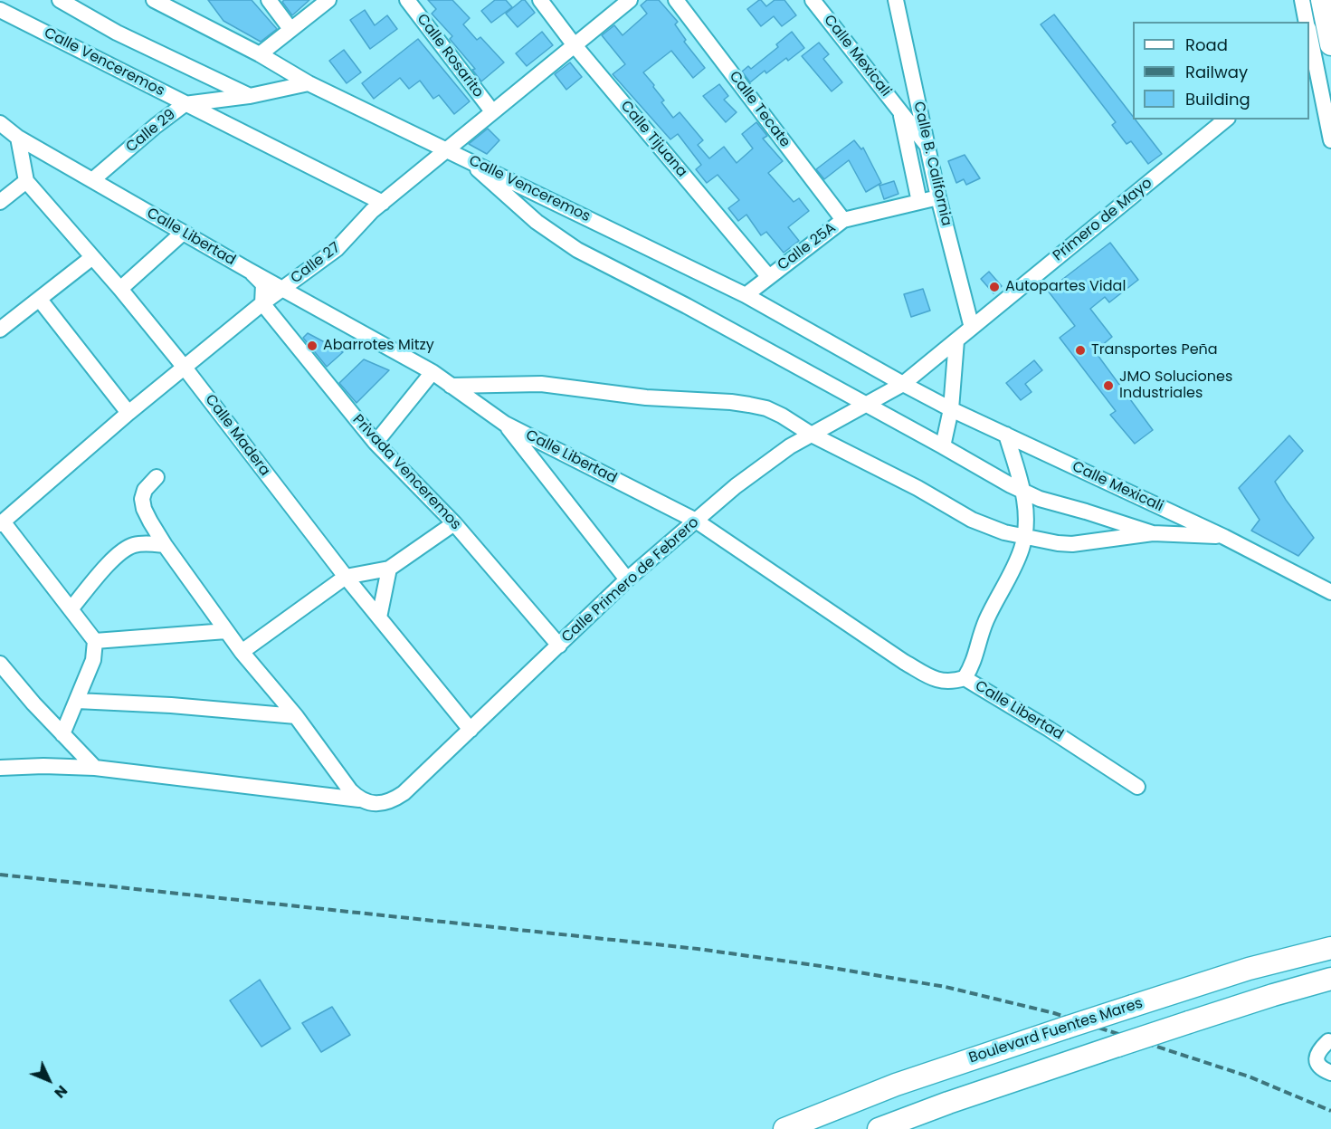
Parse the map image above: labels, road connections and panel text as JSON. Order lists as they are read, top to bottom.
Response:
{
  "streets": {
    "highway": ["Boulevard Fuentes Mares"],
    "street": [
      "Calle Rosarito",
      "Calle Mexicali",
      "Calle Venceremos",
      "Calle Tecate",
      "Calle 29",
      "Calle Tijuana",
      "Calle B. California",
      "Primero de Mayo",
      "Calle Libertad",
      "Calle 25A",
      "Calle 27",
      "Calle Madera",
      "Privada Venceremos",
      "Calle Primero de Febrero"
    ]
  },
  "crossings": [
    ["Calle Rosarito", "Calle 27"],
    ["Calle Mexicali", "Calle Venceremos"],
    ["Calle Mexicali", "Calle B. California"],
    ["Calle Mexicali", "Primero de Mayo"],
    ["Calle Mexicali", "Calle 25A"],
    ["Calle Mexicali", "Calle Primero de Febrero"],
    ["Calle Venceremos", "Calle 29"],
    ["Calle Venceremos", "Primero de Mayo"],
    ["Calle Venceremos", "Calle 25A"],
    ["Calle Venceremos", "Calle 27"],
    ["Calle Venceremos", "Calle Primero de Febrero"],
    ["Calle Tecate", "Calle 25A"],
    ["Calle 29", "Calle Libertad"],
    ["Calle Tijuana", "Calle 25A"],
    ["Calle Tijuana", "Calle 27"],
    ["Calle B. California", "Primero de Mayo"],
    ["Calle B. California", "Calle 25A"],
    ["Primero de Mayo", "Calle Primero de Febrero"],
    ["Calle Libertad", "Calle 27"],
    ["Calle Libertad", "Calle Madera"],
    ["Calle Libertad", "Privada Venceremos"],
    ["Calle Libertad", "Calle Primero de Febrero"],
    ["Calle 27", "Calle Madera"],
    ["Calle 27", "Privada Venceremos"],
    ["Calle Madera", "Calle Primero de Febrero"],
    ["Privada Venceremos", "Calle Primero de Febrero"]
  ],
  "places": [
    "Autopartes Vidal",
    "Abarrotes Mitzy",
    "Transportes Peña",
    "JMO Soluciones Industriales"
  ],
  "legend": ["Road", "Railway", "Building"],
  "north": "bottom right"
}
